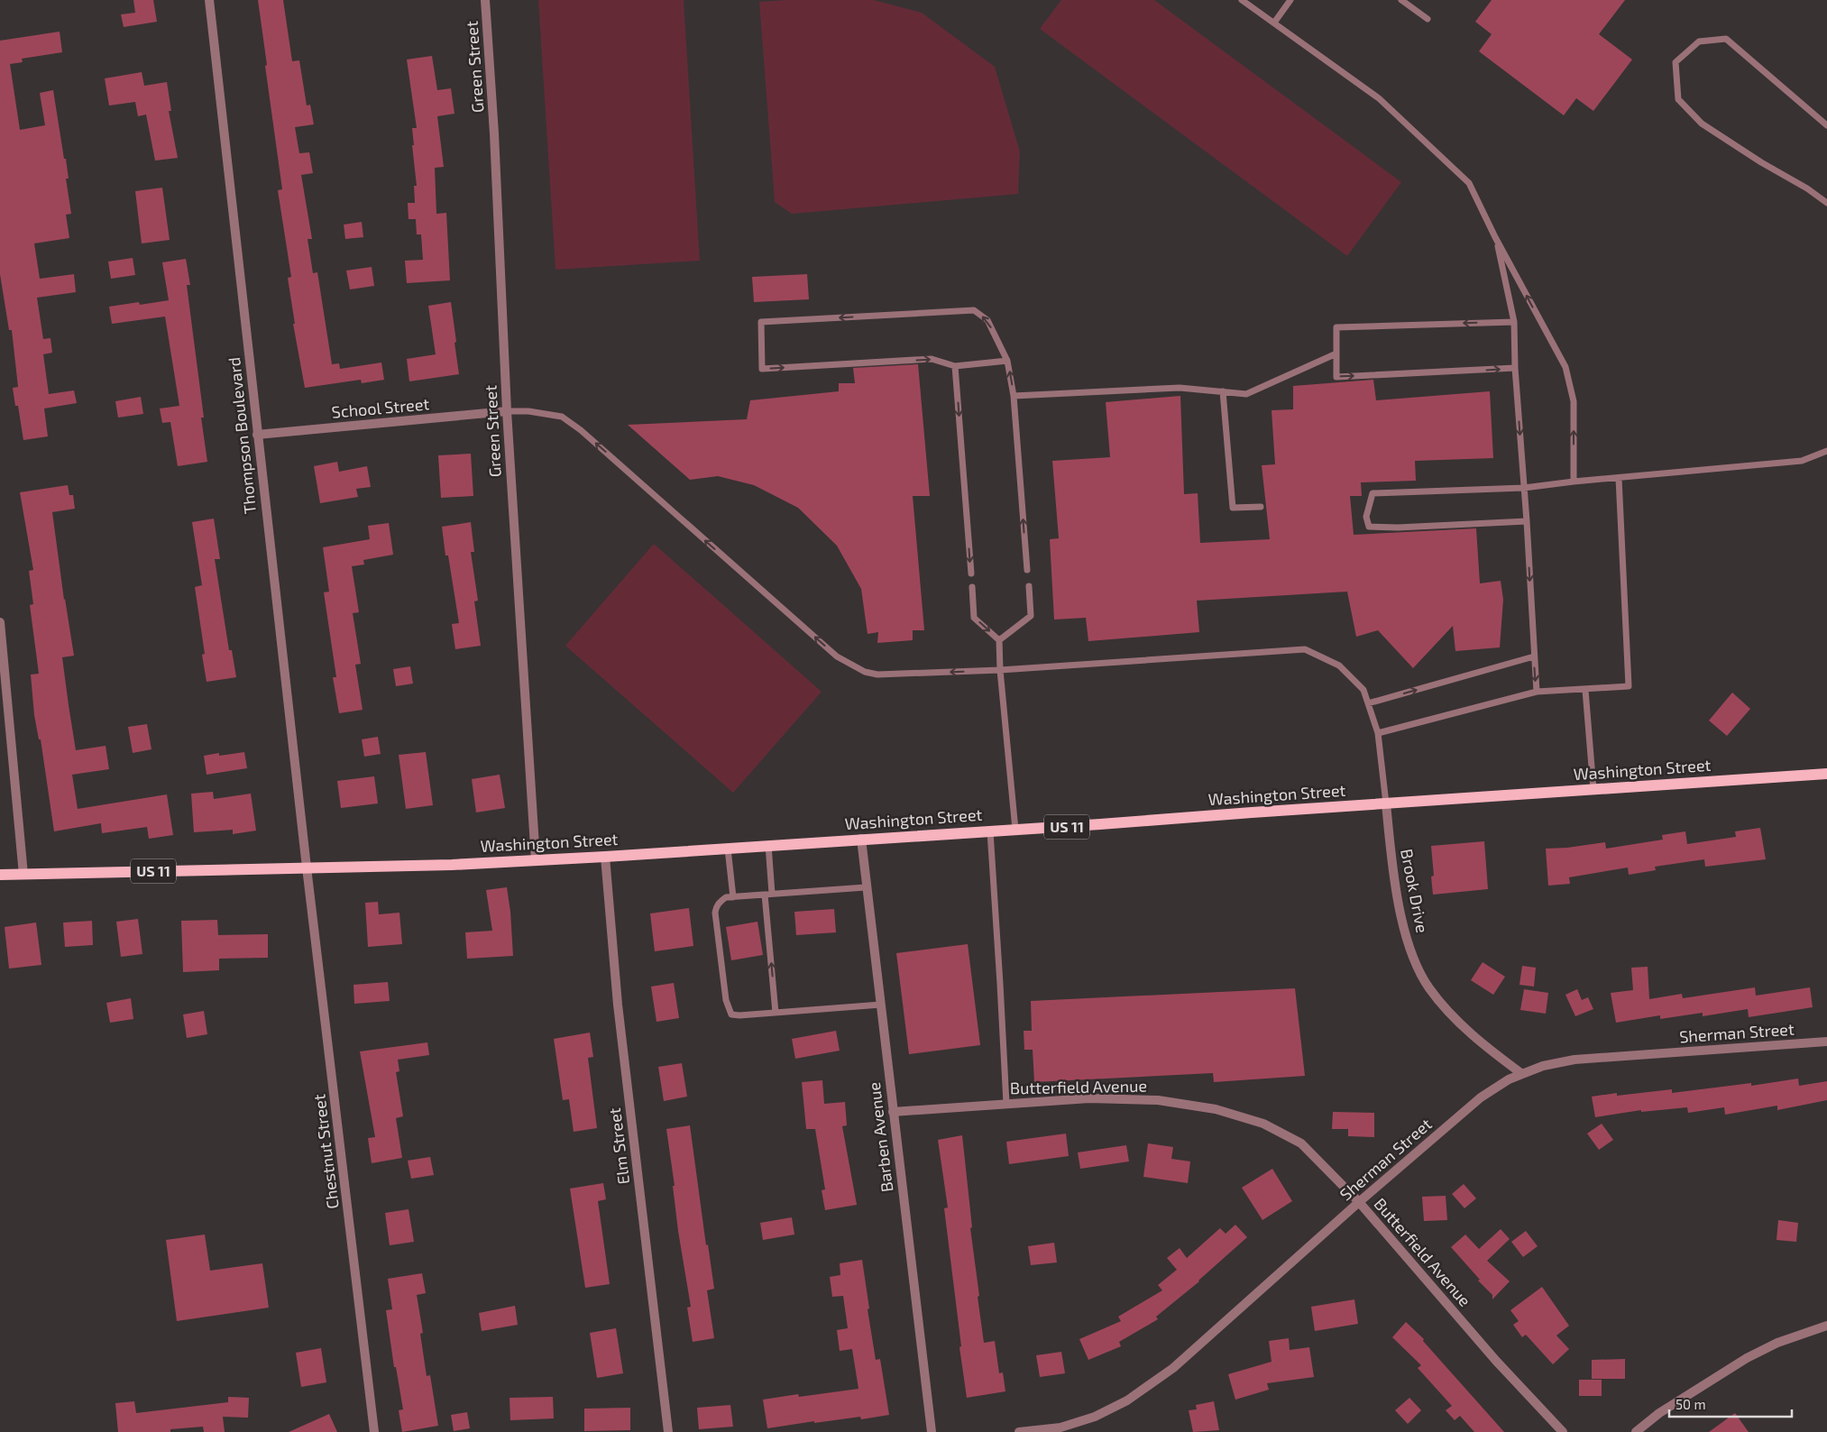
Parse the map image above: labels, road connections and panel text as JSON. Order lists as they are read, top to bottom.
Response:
{
  "streets": {
    "main road": ["Washington Street", "US 11"],
    "street": [
      "Green Street",
      "School Street",
      "Thompson Boulevard",
      "Brook Drive",
      "Sherman Street",
      "Butterfield Avenue",
      "Barben Avenue",
      "Elm Street",
      "Chestnut Street"
    ]
  },
  "crossings": [
    ["Green Street", "School Street"],
    ["Green Street", "Washington Street"],
    ["School Street", "Thompson Boulevard"],
    ["Thompson Boulevard", "Washington Street"],
    ["Thompson Boulevard", "Chestnut Street"],
    ["Washington Street", "Brook Drive"],
    ["Washington Street", "Barben Avenue"],
    ["Washington Street", "Elm Street"],
    ["Washington Street", "Chestnut Street"],
    ["Brook Drive", "Sherman Street"],
    ["Sherman Street", "Butterfield Avenue"],
    ["Butterfield Avenue", "Barben Avenue"]
  ],
  "scale_bar": "50 m"
}
